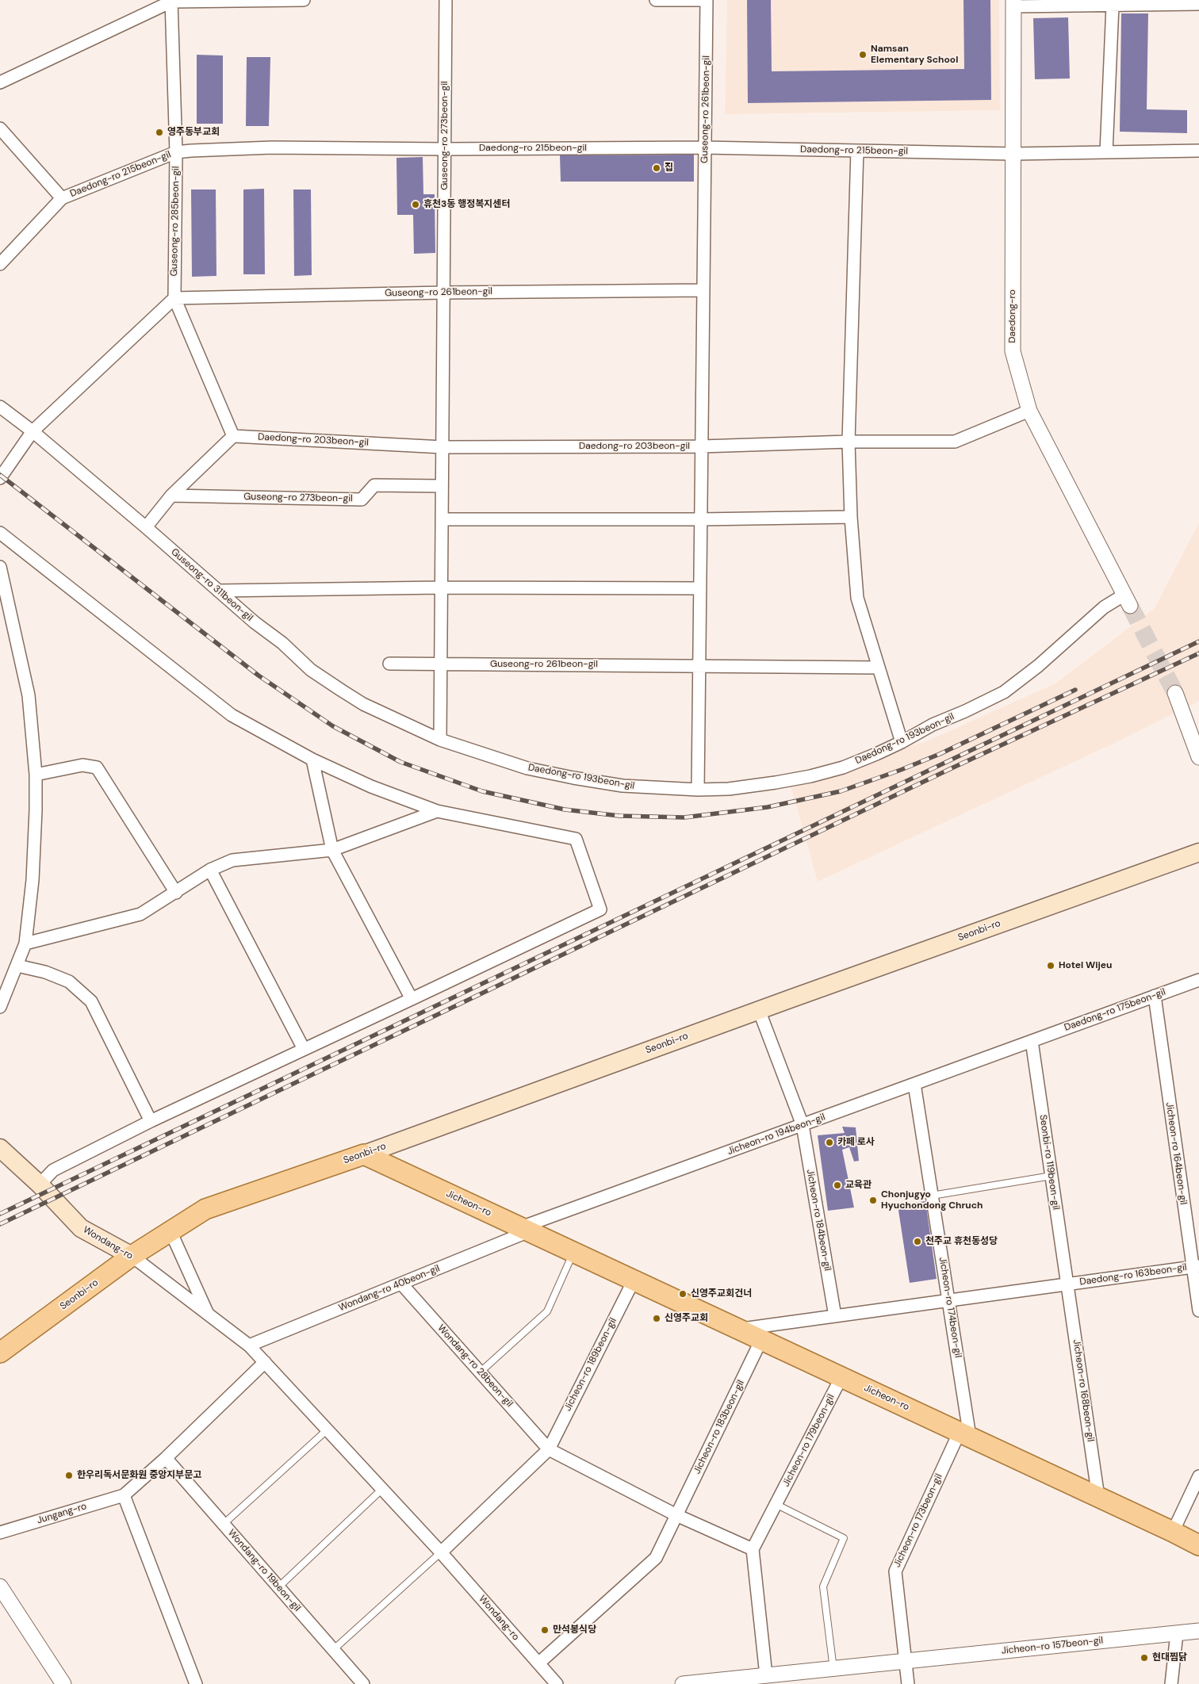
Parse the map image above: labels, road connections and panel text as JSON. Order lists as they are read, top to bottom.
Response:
{
  "streets": {
    "main road": ["Seonbi-ro", "Jicheon-ro", "Wondang-ro"],
    "street": [
      "Guseong-ro 261beon-gil",
      "Guseong-ro 273beon-gil",
      "Daedong-ro 215beon-gil",
      "Guseong-ro 285beon-gil",
      "Daedong-ro",
      "Daedong-ro 203beon-gil",
      "Guseong-ro 311beon-gil",
      "Daedong-ro 193beon-gil",
      "Daedong-ro 175beon-gil",
      "Jicheon-ro 194beon-gil",
      "Jicheon-ro 164beon-gil",
      "Seonbi-ro 119beon-gil",
      "Jicheon-ro 184beon-gil",
      "Daedong-ro 163beon-gil",
      "Wondang-ro 40beon-gil",
      "Jicheon-ro 174beon-gil",
      "Jicheon-ro 189beon-gil",
      "Wondang-ro 28beon-gil",
      "Jicheon-ro 168beon-gil",
      "Jicheon-ro 183beon-gil",
      "Jicheon-ro 179beon-gil",
      "Jungang-ro",
      "Jicheon-ro 173beon-gil",
      "Wondang-ro 19beon-gil",
      "Jicheon-ro 157beon-gil"
    ]
  },
  "crossings": [
    ["Guseong-ro 261beon-gil", "Guseong-ro 273beon-gil"],
    ["Guseong-ro 261beon-gil", "Daedong-ro 215beon-gil"],
    ["Guseong-ro 261beon-gil", "Guseong-ro 285beon-gil"],
    ["Guseong-ro 261beon-gil", "Daedong-ro 203beon-gil"],
    ["Guseong-ro 261beon-gil", "Daedong-ro 193beon-gil"],
    ["Guseong-ro 273beon-gil", "Daedong-ro 215beon-gil"],
    ["Guseong-ro 273beon-gil", "Daedong-ro 203beon-gil"],
    ["Guseong-ro 273beon-gil", "Guseong-ro 311beon-gil"],
    ["Guseong-ro 273beon-gil", "Daedong-ro 193beon-gil"],
    ["Daedong-ro 215beon-gil", "Guseong-ro 285beon-gil"],
    ["Daedong-ro 215beon-gil", "Daedong-ro"],
    ["Guseong-ro 285beon-gil", "Daedong-ro 203beon-gil"],
    ["Daedong-ro", "Daedong-ro 203beon-gil"],
    ["Daedong-ro", "Daedong-ro 193beon-gil"],
    ["Guseong-ro 311beon-gil", "Daedong-ro 193beon-gil"],
    ["Seonbi-ro", "Jicheon-ro"],
    ["Seonbi-ro", "Wondang-ro"],
    ["Daedong-ro 175beon-gil", "Jicheon-ro 194beon-gil"],
    ["Daedong-ro 175beon-gil", "Jicheon-ro 164beon-gil"],
    ["Daedong-ro 175beon-gil", "Seonbi-ro 119beon-gil"],
    ["Jicheon-ro 194beon-gil", "Seonbi-ro 119beon-gil"],
    ["Jicheon-ro 194beon-gil", "Jicheon-ro"],
    ["Jicheon-ro 194beon-gil", "Jicheon-ro 184beon-gil"],
    ["Jicheon-ro 194beon-gil", "Wondang-ro 40beon-gil"],
    ["Jicheon-ro 194beon-gil", "Jicheon-ro 174beon-gil"],
    ["Jicheon-ro 164beon-gil", "Daedong-ro 163beon-gil"],
    ["Seonbi-ro 119beon-gil", "Daedong-ro 163beon-gil"],
    ["Seonbi-ro 119beon-gil", "Jicheon-ro 168beon-gil"],
    ["Jicheon-ro", "Wondang-ro 40beon-gil"],
    ["Jicheon-ro", "Jicheon-ro 174beon-gil"],
    ["Jicheon-ro", "Jicheon-ro 189beon-gil"],
    ["Jicheon-ro", "Jicheon-ro 168beon-gil"],
    ["Jicheon-ro", "Jicheon-ro 183beon-gil"],
    ["Jicheon-ro", "Jicheon-ro 179beon-gil"],
    ["Jicheon-ro", "Jicheon-ro 173beon-gil"],
    ["Wondang-ro", "Wondang-ro 40beon-gil"],
    ["Wondang-ro", "Jicheon-ro 183beon-gil"],
    ["Daedong-ro 163beon-gil", "Jicheon-ro 168beon-gil"],
    ["Wondang-ro 40beon-gil", "Wondang-ro 28beon-gil"],
    ["Jicheon-ro 174beon-gil", "Jicheon-ro 173beon-gil"],
    ["Jicheon-ro 189beon-gil", "Wondang-ro 28beon-gil"],
    ["Wondang-ro 28beon-gil", "Jicheon-ro 183beon-gil"],
    ["Jicheon-ro 173beon-gil", "Jicheon-ro 157beon-gil"]
  ],
  "places": [
    "Namsan Elementary School",
    "영주동부교회",
    "집",
    "휴천3동 행정복지센터",
    "Hotel Wijeu",
    "카페 로사",
    "교육관",
    "Chonjugyo Hyuchondong Chruch",
    "천주교 휴천동성당",
    "신영주교회건너",
    "신영주교회",
    "한우리독서문화원 중앙지부문고",
    "만석봉식당",
    "현대찜닭"
  ]
}
